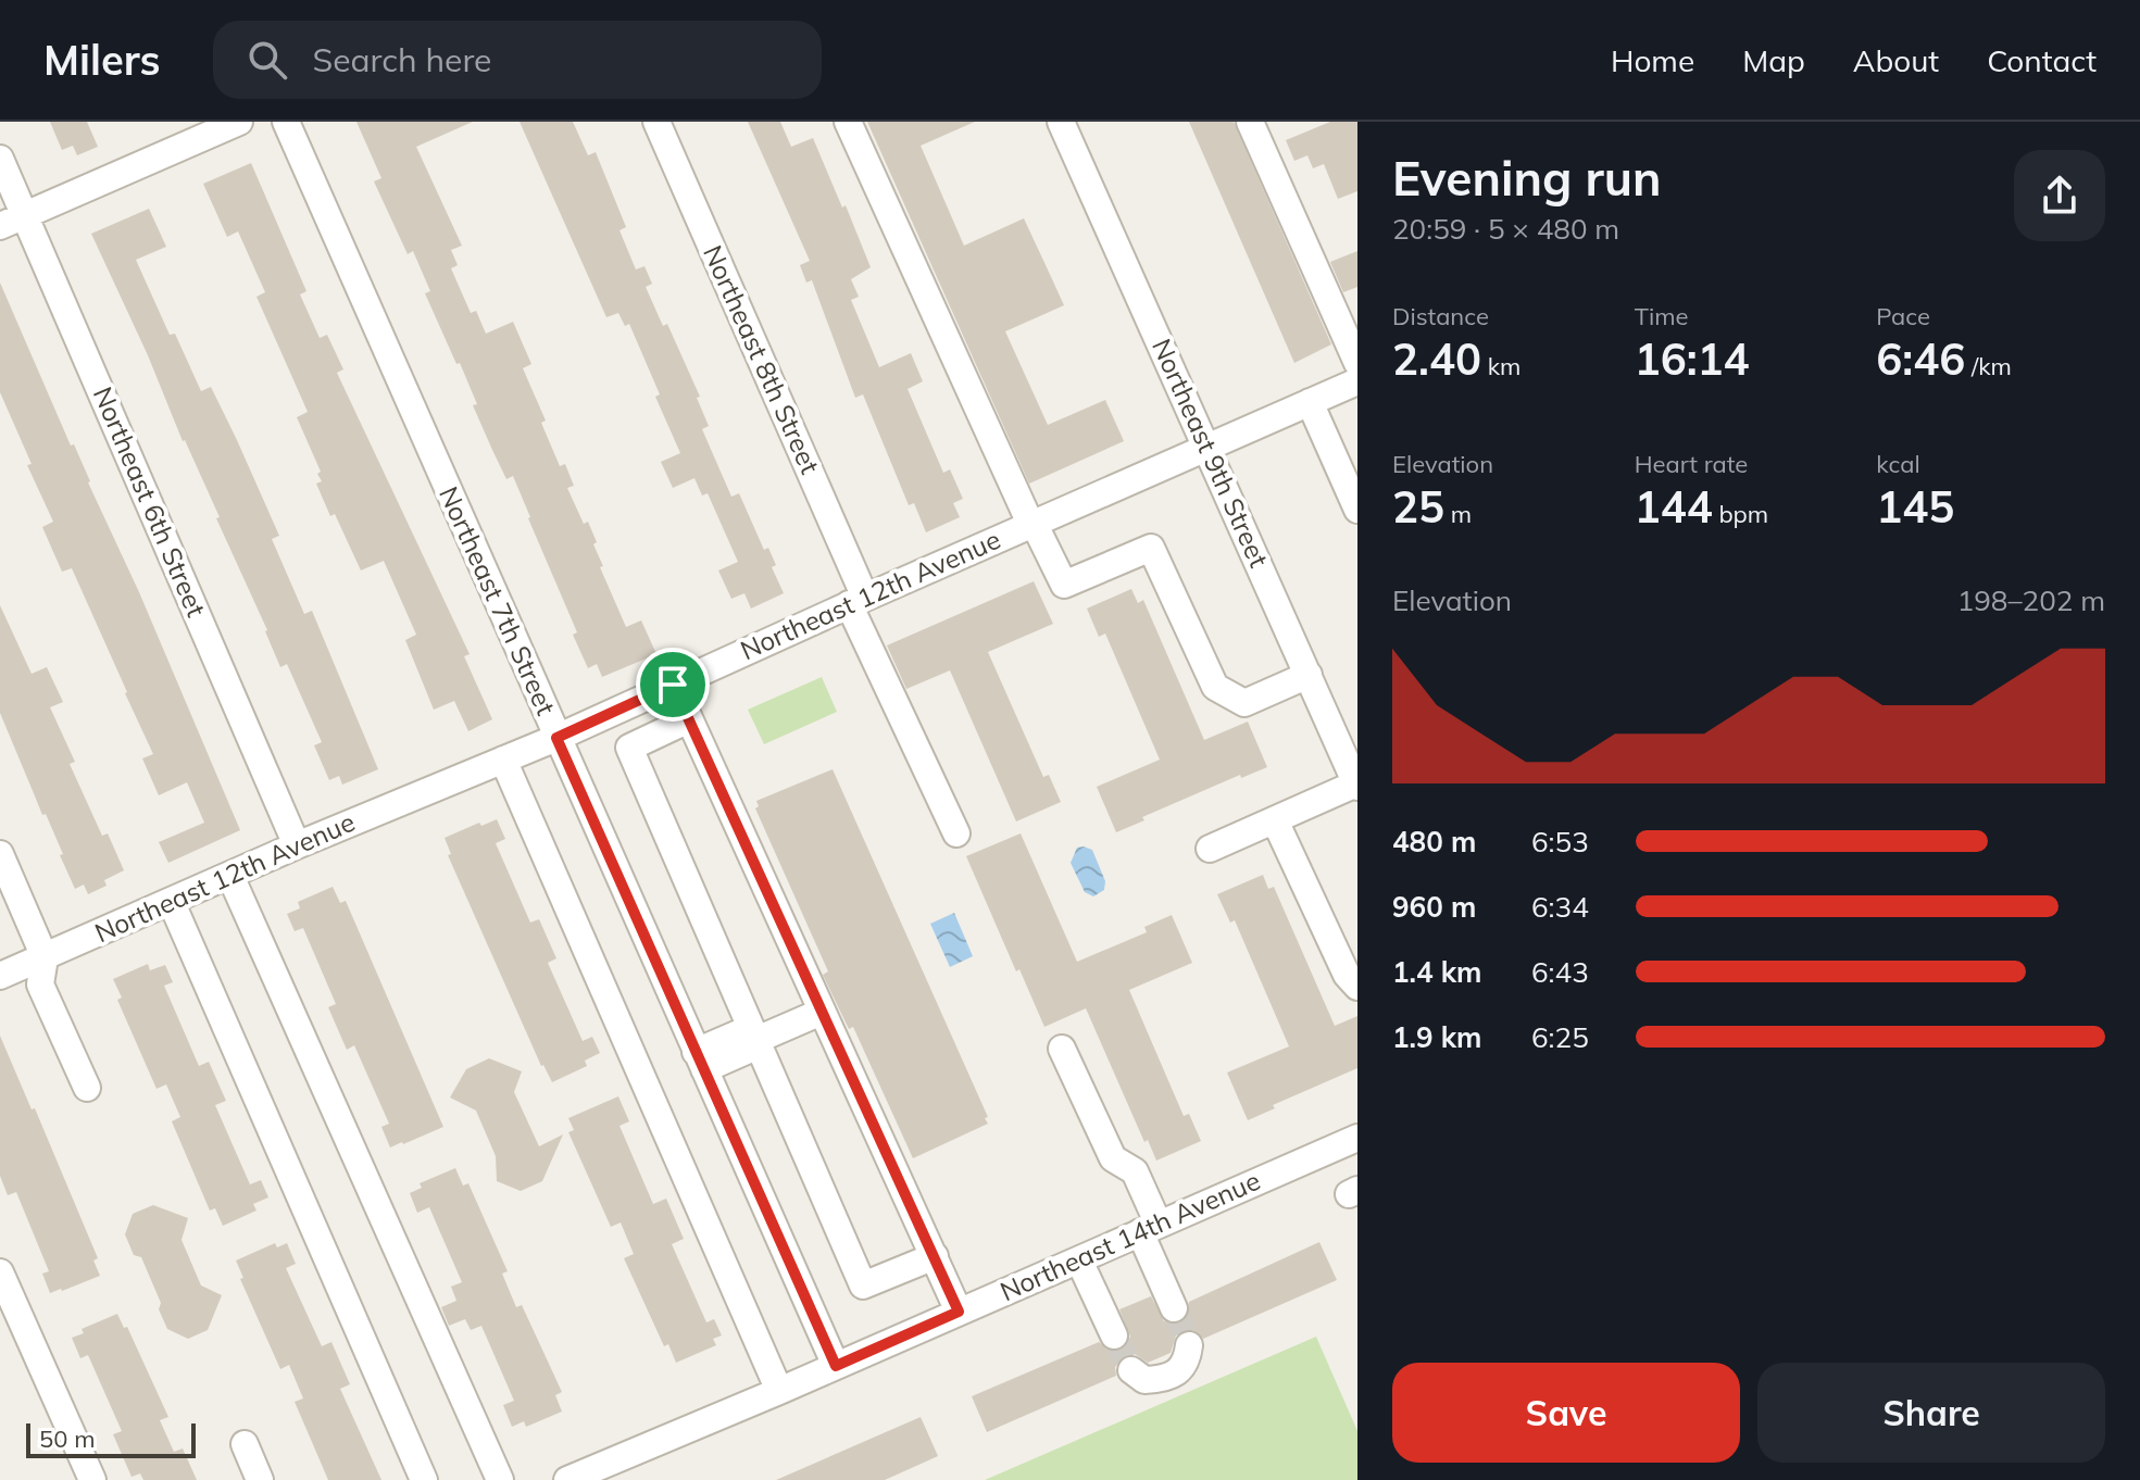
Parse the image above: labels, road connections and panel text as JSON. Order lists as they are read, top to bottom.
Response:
{
  "streets": {
    "street": [
      "Northeast 8th Street",
      "Northeast 9th Street",
      "Northeast 6th Street",
      "Northeast 12th Avenue",
      "Northeast 7th Street",
      "Northeast 14th Avenue"
    ]
  },
  "crossings": [
    ["Northeast 8th Street", "Northeast 12th Avenue"],
    ["Northeast 9th Street", "Northeast 12th Avenue"],
    ["Northeast 6th Street", "Northeast 12th Avenue"],
    ["Northeast 12th Avenue", "Northeast 7th Street"],
    ["Northeast 7th Street", "Northeast 14th Avenue"]
  ],
  "scale_bar": "50 m",
  "page": {
    "header": "Milers",
    "search": "Search here",
    "nav": [
      "Home",
      "Map",
      "About",
      "Contact"
    ],
    "heading": ["Evening run", "20:59 · 5 × 480 m"],
    "stats": [
      ["Distance", "2.40 km"],
      ["Time", "16:14"],
      ["Pace", "6:46 /km"],
      ["Elevation", "25 m"],
      ["Heart rate", "144 bpm"],
      ["kcal", "145"]
    ],
    "chart": ["Elevation", "198–202 m"],
    "list": [
      {
        "name": "480 m",
        "note": "6:53"
      },
      {
        "name": "960 m",
        "note": "6:34"
      },
      {
        "name": "1.4 km",
        "note": "6:43"
      },
      {
        "name": "1.9 km",
        "note": "6:25"
      }
    ],
    "buttons": ["Save", "Share"],
    "scale": "50 m"
  }
}
